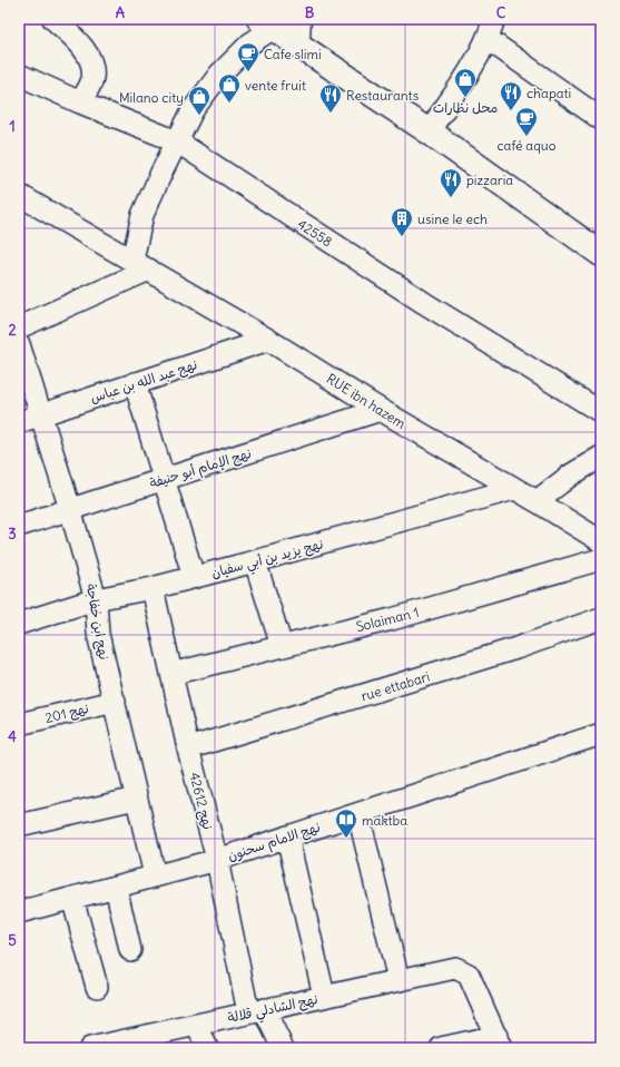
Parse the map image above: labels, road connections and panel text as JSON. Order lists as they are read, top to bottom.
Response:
{
  "streets": {
    "street": [
      "42558",
      "نهج عبد الله بن عباس",
      "RUE ibn hazem",
      "نهج الإمام أبو حنيفة",
      "نهج يزيد بن أبي سفيان",
      "Solaiman 1",
      "نهج ابن خفاجة",
      "rue ettabari",
      "نهج 201",
      "نهج 42612",
      "نهج الامام سحنون",
      "نهج الشادلي قلالة"
    ]
  },
  "crossings": [
    ["نهج عبد الله بن عباس", "RUE ibn hazem"],
    ["نهج عبد الله بن عباس", "نهج ابن خفاجة"],
    ["RUE ibn hazem", "نهج الإمام أبو حنيفة"],
    ["RUE ibn hazem", "نهج يزيد بن أبي سفيان"],
    ["نهج الإمام أبو حنيفة", "نهج ابن خفاجة"],
    ["نهج يزيد بن أبي سفيان", "نهج ابن خفاجة"],
    ["نهج يزيد بن أبي سفيان", "نهج 42612"],
    ["Solaiman 1", "نهج 42612"],
    ["نهج ابن خفاجة", "نهج 201"],
    ["نهج ابن خفاجة", "نهج الامام سحنون"],
    ["rue ettabari", "نهج 42612"],
    ["نهج 42612", "نهج الامام سحنون"],
    ["نهج 42612", "نهج الشادلي قلالة"]
  ],
  "places": {
    "cafe": ["Cafe slimi", "café aquo"],
    "shop": ["محل نظارات", "vente fruit", "Milano city"],
    "restaurant": ["chapati", "Restaurants", "pizzaria"],
    "building": ["usine le ech"],
    "library": ["maktba"]
  },
  "grid": {
    "columns": ["A", "B", "C"],
    "rows": [
      "1",
      "2",
      "3",
      "4",
      "5"
    ]
  }
}
